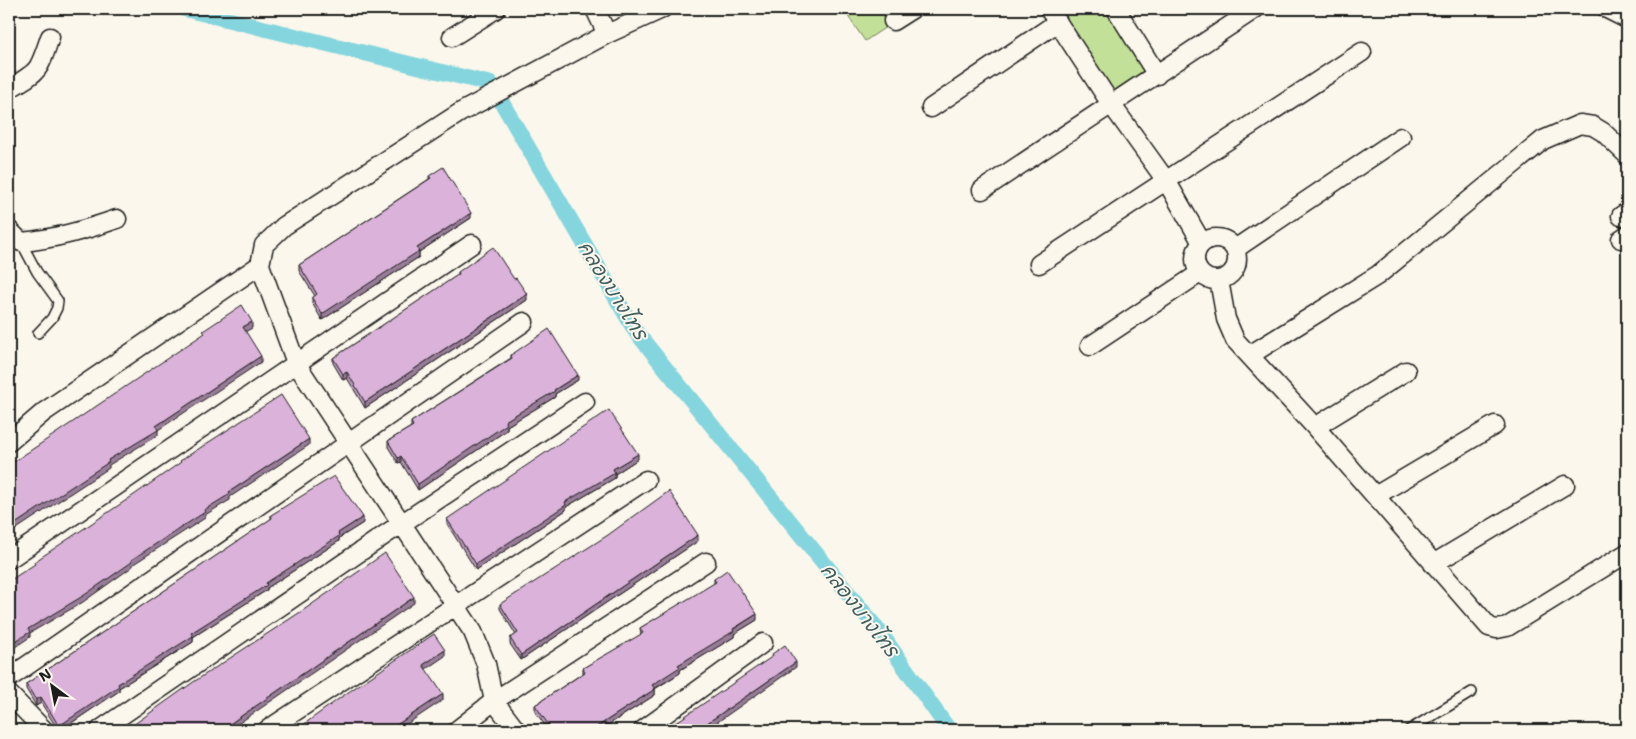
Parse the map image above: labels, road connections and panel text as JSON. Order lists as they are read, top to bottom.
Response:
{
  "water": ["คลองบางไทร"],
  "north": "top left"
}
